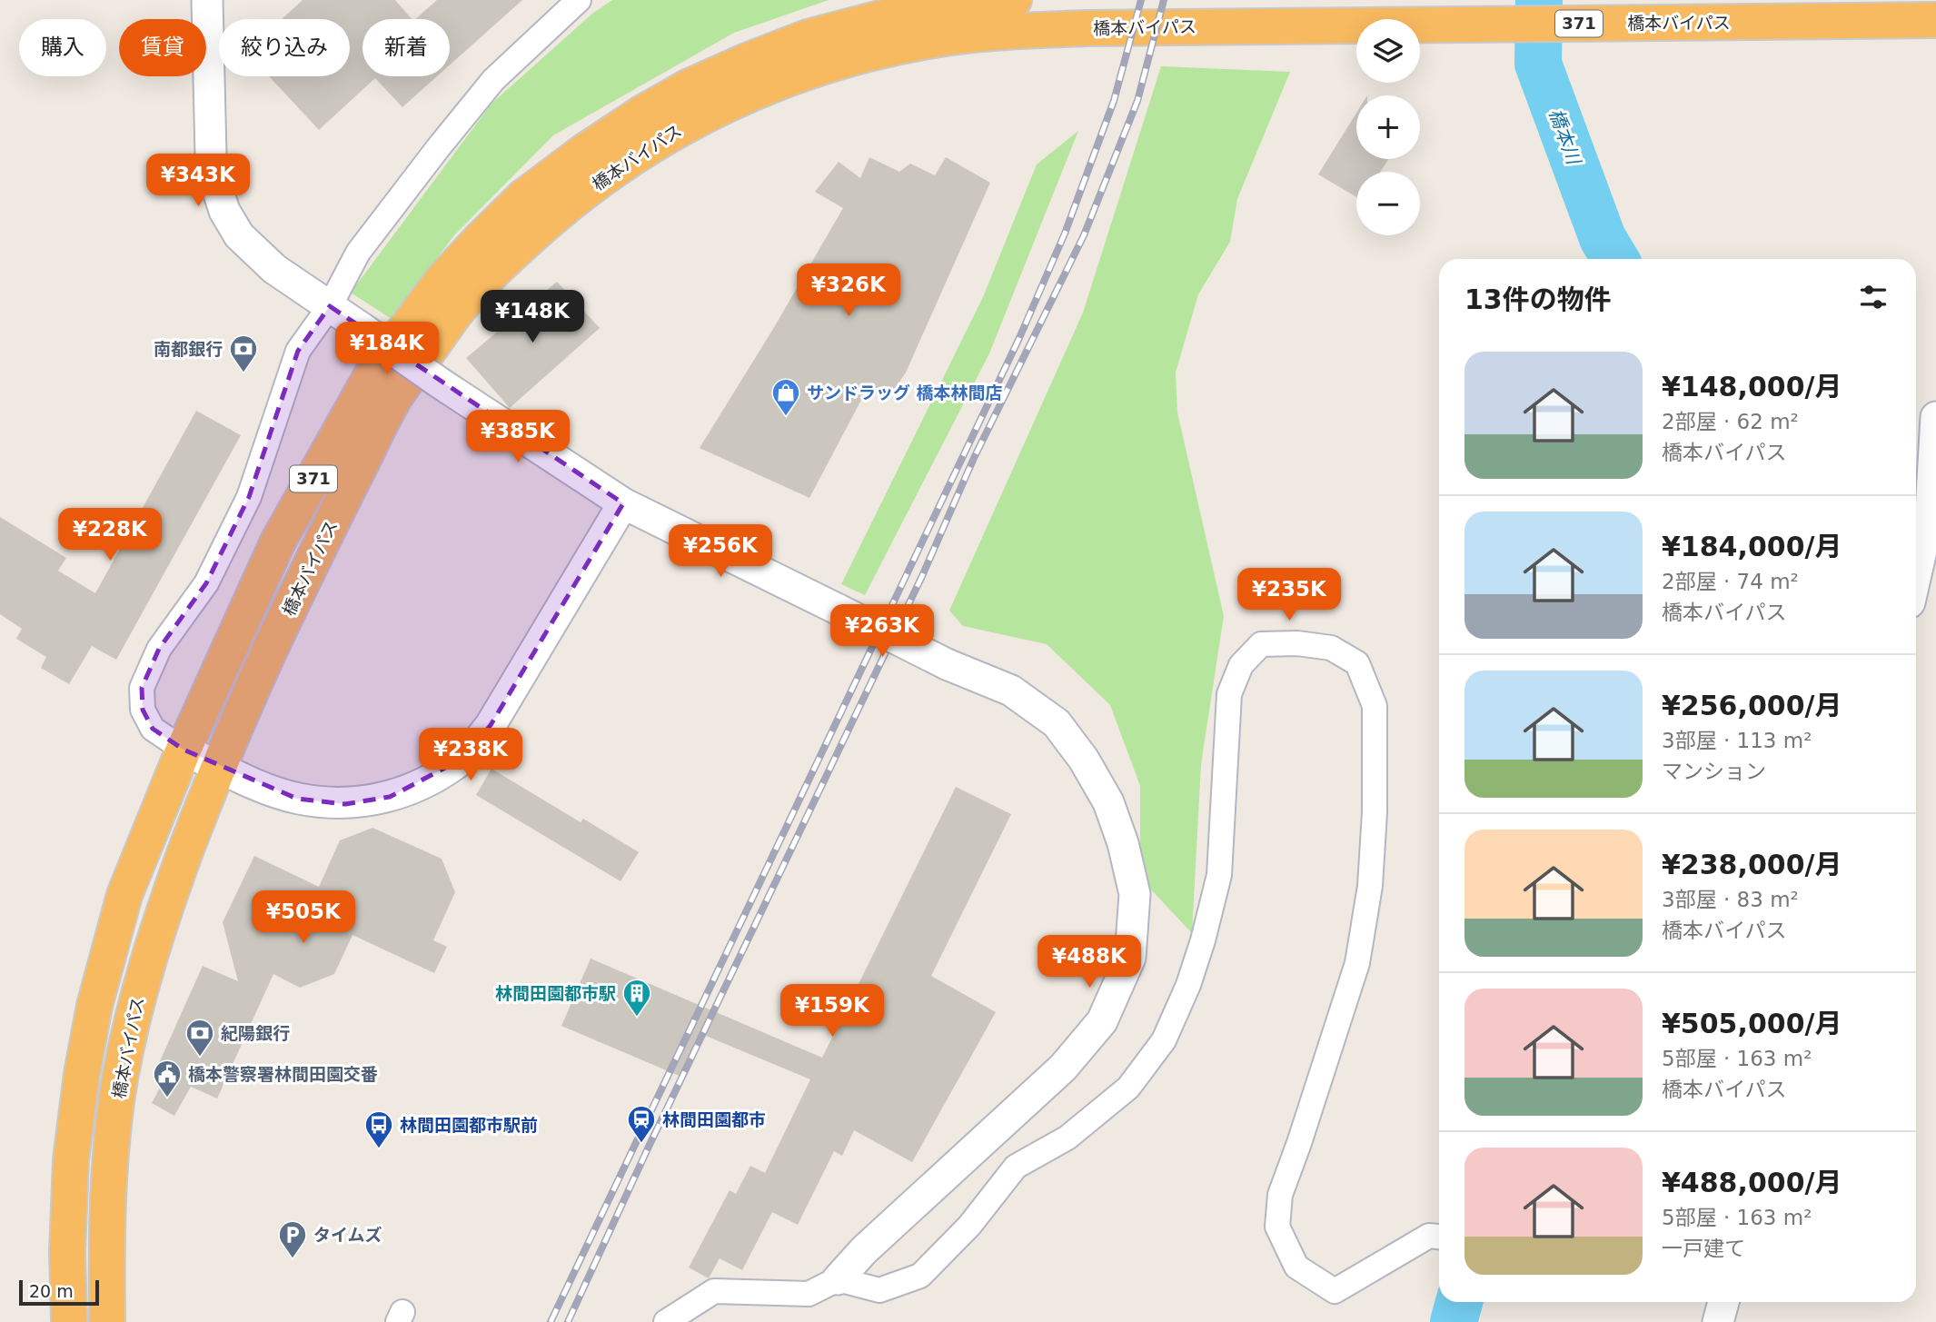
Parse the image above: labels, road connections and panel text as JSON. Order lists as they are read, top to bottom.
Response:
{
  "streets": {
    "highway": ["橋本バイパス", "371"]
  },
  "water": ["橋本川"],
  "places": {
    "bank": ["南都銀行", "紀陽銀行"],
    "shop": ["サンドラッグ 橋本林間店"],
    "building": ["林間田園都市駅"],
    "public building": ["橋本警察署林間田園交番"],
    "station": ["林間田園都市"],
    "bus stop": ["林間田園都市駅前"],
    "parking": ["タイムズ"]
  },
  "scale_bar": "20 m",
  "page": {
    "map_buttons": ["+", "−"],
    "chip": [
      "購入",
      "賃貸",
      "絞り込み",
      "新着"
    ],
    "price": [
      "¥343K",
      "¥326K",
      "¥148K",
      "¥184K",
      "¥385K",
      "¥228K",
      "¥256K",
      "¥235K",
      "¥263K",
      "¥238K",
      "¥505K",
      "¥488K",
      "¥159K"
    ],
    "heading": "13件の物件",
    "list": [
      {
        "name": "¥148,000/月",
        "note": "2部屋 · 62 m² · 橋本バイパス"
      },
      {
        "name": "¥184,000/月",
        "note": "2部屋 · 74 m² · 橋本バイパス"
      },
      {
        "name": "¥256,000/月",
        "note": "3部屋 · 113 m² · マンション"
      },
      {
        "name": "¥238,000/月",
        "note": "3部屋 · 83 m² · 橋本バイパス"
      },
      {
        "name": "¥505,000/月",
        "note": "5部屋 · 163 m² · 橋本バイパス"
      },
      {
        "name": "¥488,000/月",
        "note": "5部屋 · 163 m² · 一戸建て"
      }
    ],
    "scale": "20 m"
  }
}
